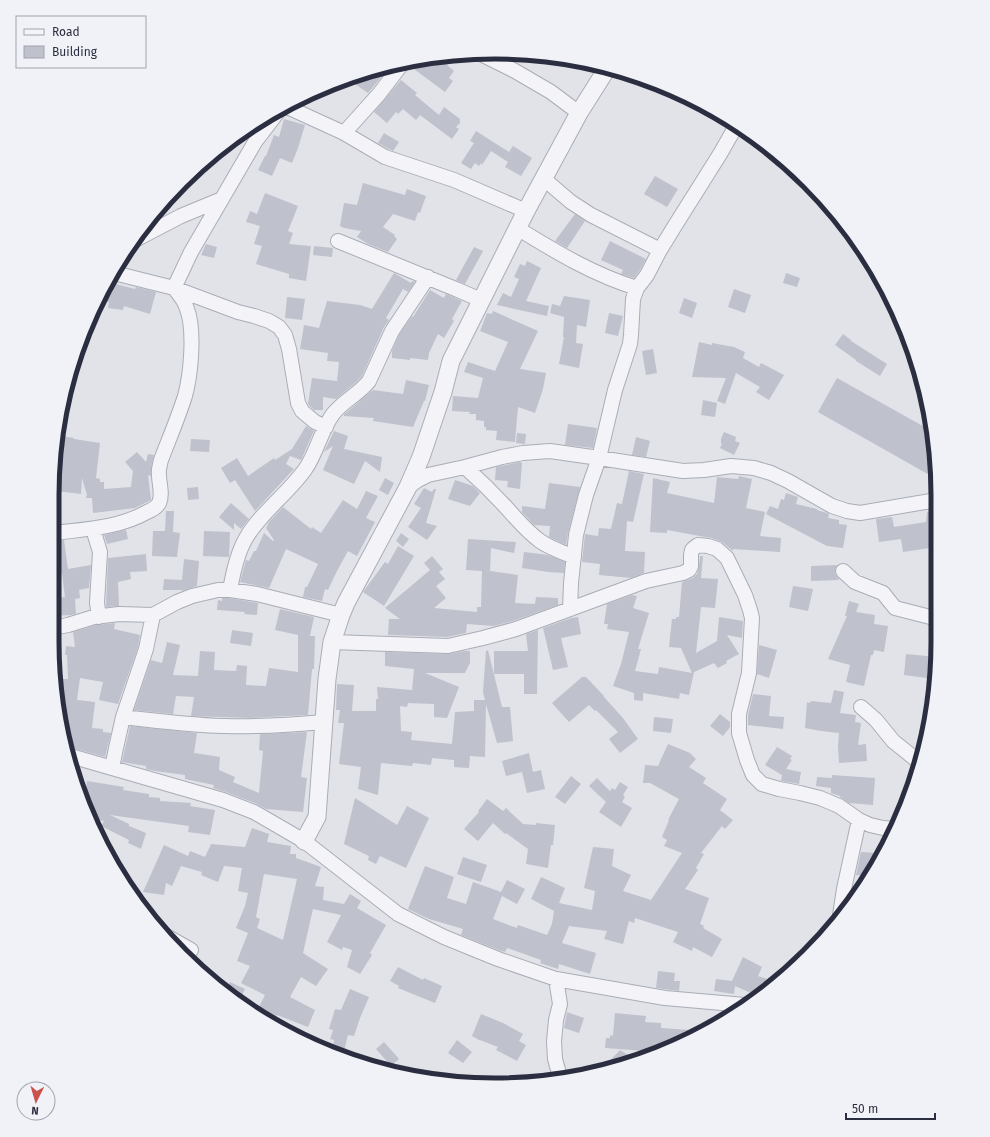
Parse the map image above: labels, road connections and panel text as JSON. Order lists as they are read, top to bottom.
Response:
{
  "legend": ["Road", "Building"],
  "scale_bar": "50 m",
  "north": "bottom"
}
